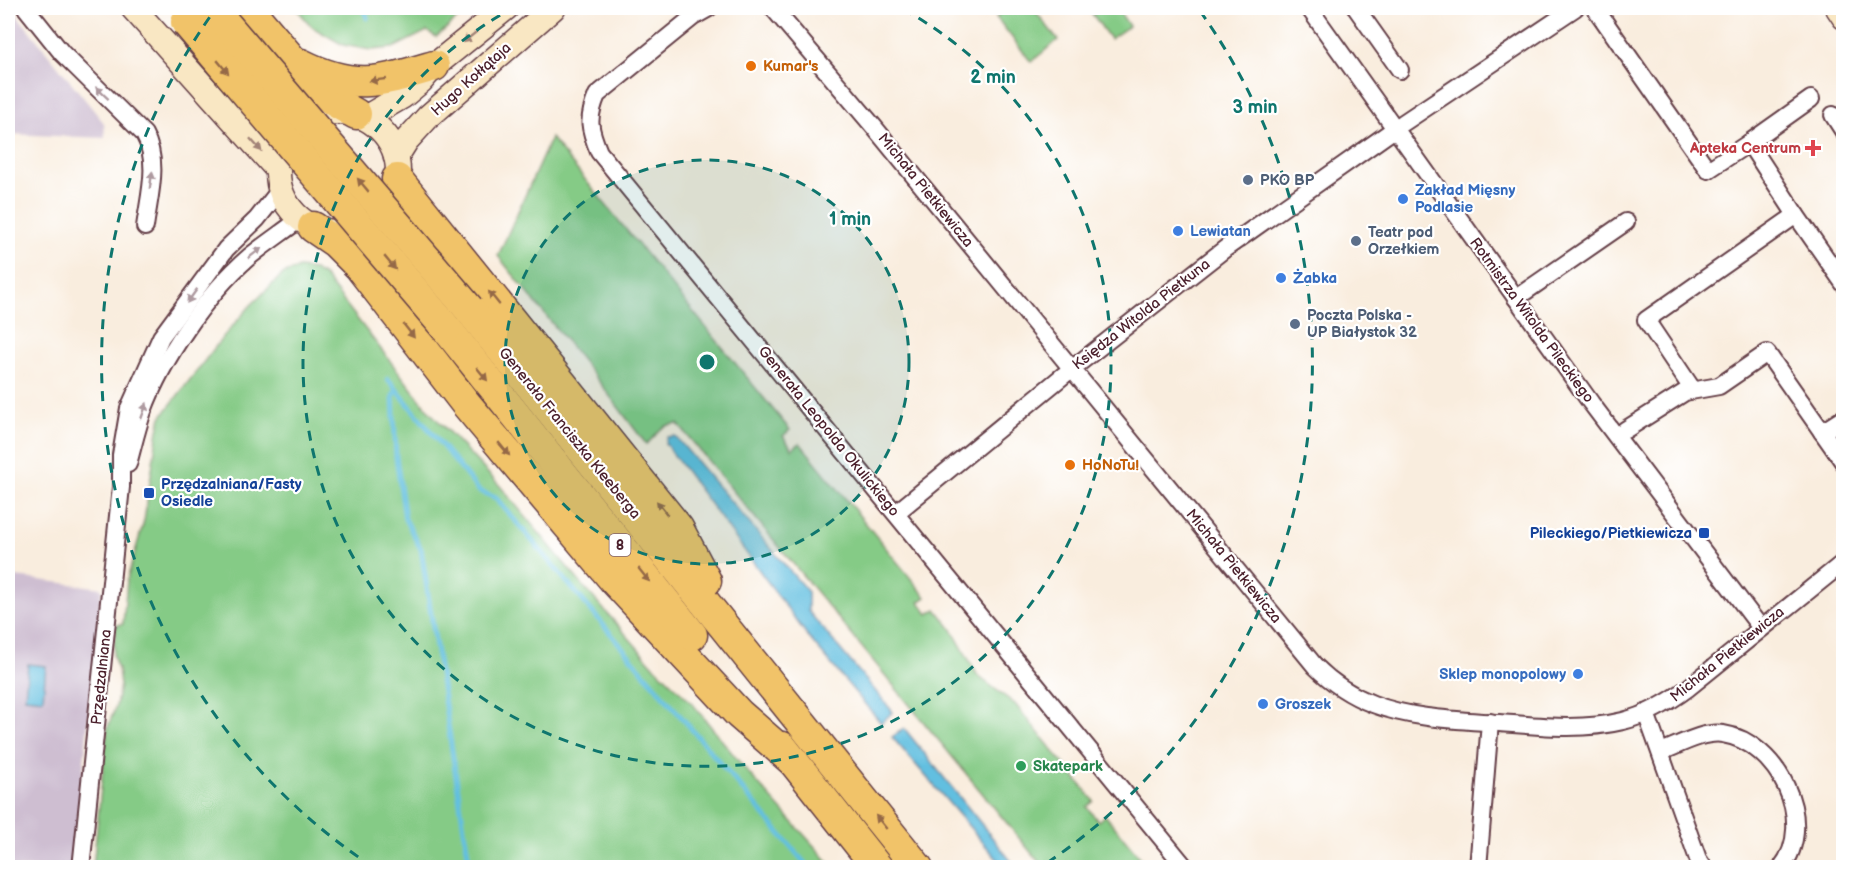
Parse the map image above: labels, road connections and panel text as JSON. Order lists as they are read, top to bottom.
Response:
{
  "streets": {
    "highway": ["Generała Franciszka Kleeberga", "8"],
    "street": [
      "Hugo Kołłątaja",
      "Michała Pietkiewicza",
      "Księdza Witolda Pietkuna",
      "Rotmistrza Witolda Pileckiego",
      "Generała Leopolda Okulickiego",
      "Przędzalniana"
    ]
  },
  "crossings": [
    ["Hugo Kołłątaja", "Przędzalniana"],
    ["Michała Pietkiewicza", "Księdza Witolda Pietkuna"],
    ["Michała Pietkiewicza", "Rotmistrza Witolda Pileckiego"],
    ["Księdza Witolda Pietkuna", "Rotmistrza Witolda Pileckiego"],
    ["Księdza Witolda Pietkuna", "Generała Leopolda Okulickiego"]
  ],
  "places": {
    "other": [
      "Kumar's",
      "PKO BP",
      "Zakład Mięsny Podlasie",
      "Lewiatan",
      "Teatr pod Orzełkiem",
      "Żabka",
      "Poczta Polska - UP Białystok 32",
      "HoNoTu!",
      "Sklep monopolowy",
      "Groszek",
      "Skatepark"
    ],
    "health": ["Apteka Centrum"],
    "transit": ["Przędzalniana/Fasty Osiedle", "Pileckiego/Pietkiewicza"]
  },
  "rings": ["2 min", "3 min", "1 min"]
}
